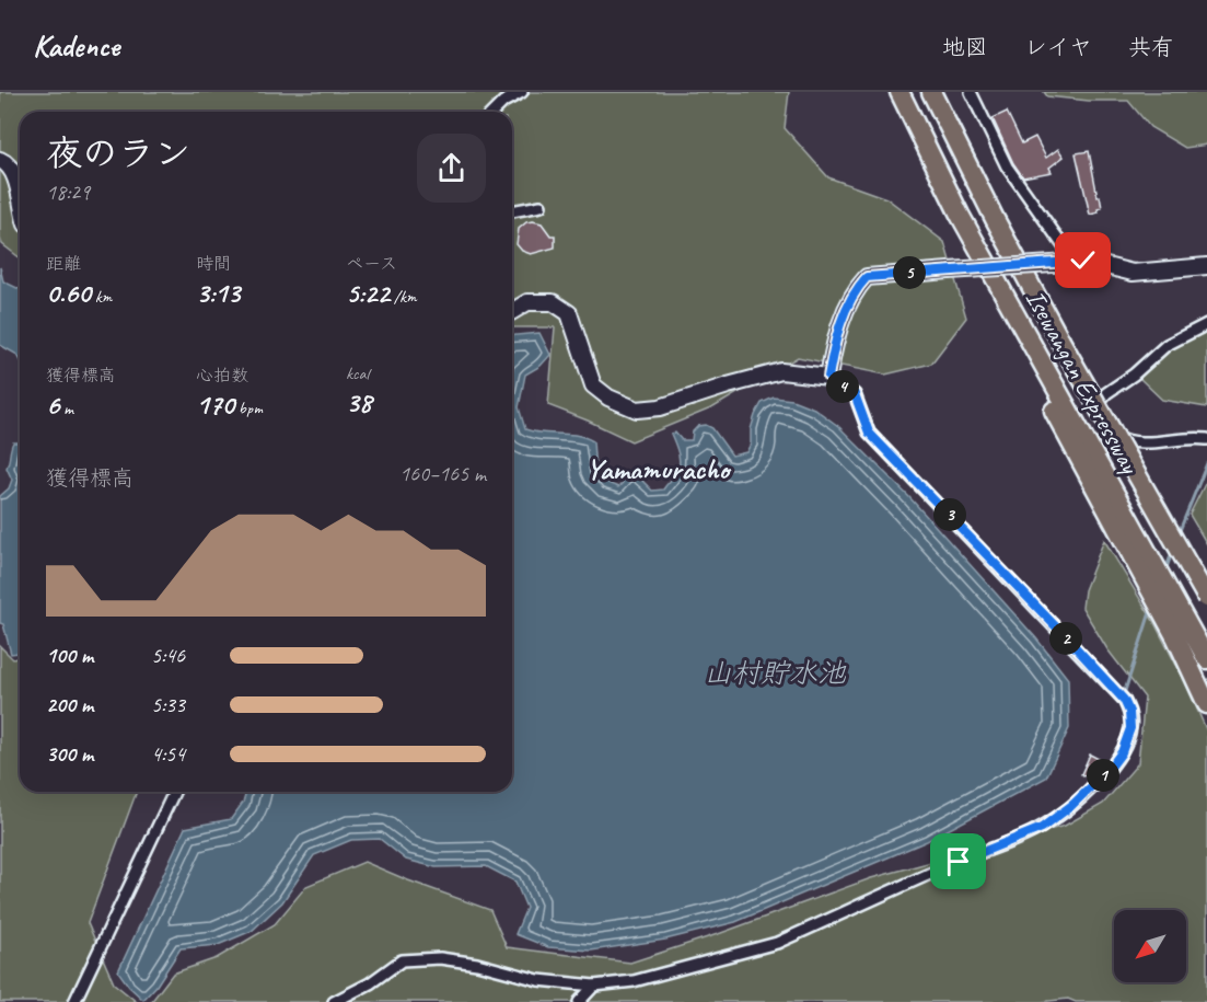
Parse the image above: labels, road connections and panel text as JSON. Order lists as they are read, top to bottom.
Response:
{
  "streets": {
    "highway": ["Isewangan Expressway"]
  },
  "districts": ["Yamamuracho"],
  "water": ["山村貯水池"],
  "north": "bottom left",
  "page": {
    "header": "Kadence",
    "nav": ["地図", "レイヤ", "共有"],
    "heading": ["夜のラン", "18:29"],
    "stats": [
      ["距離", "0.60 km"],
      ["時間", "3:13"],
      ["ペース", "5:22 /km"],
      ["獲得標高", "6 m"],
      ["心拍数", "170 bpm"],
      ["kcal", "38"]
    ],
    "pins": [
      "5",
      "4",
      "3",
      "2",
      "1"
    ],
    "chart": ["獲得標高", "160–165 m"],
    "list": [
      {
        "name": "100 m",
        "note": "5:46"
      },
      {
        "name": "200 m",
        "note": "5:33"
      },
      {
        "name": "300 m",
        "note": "4:54"
      }
    ]
  }
}
